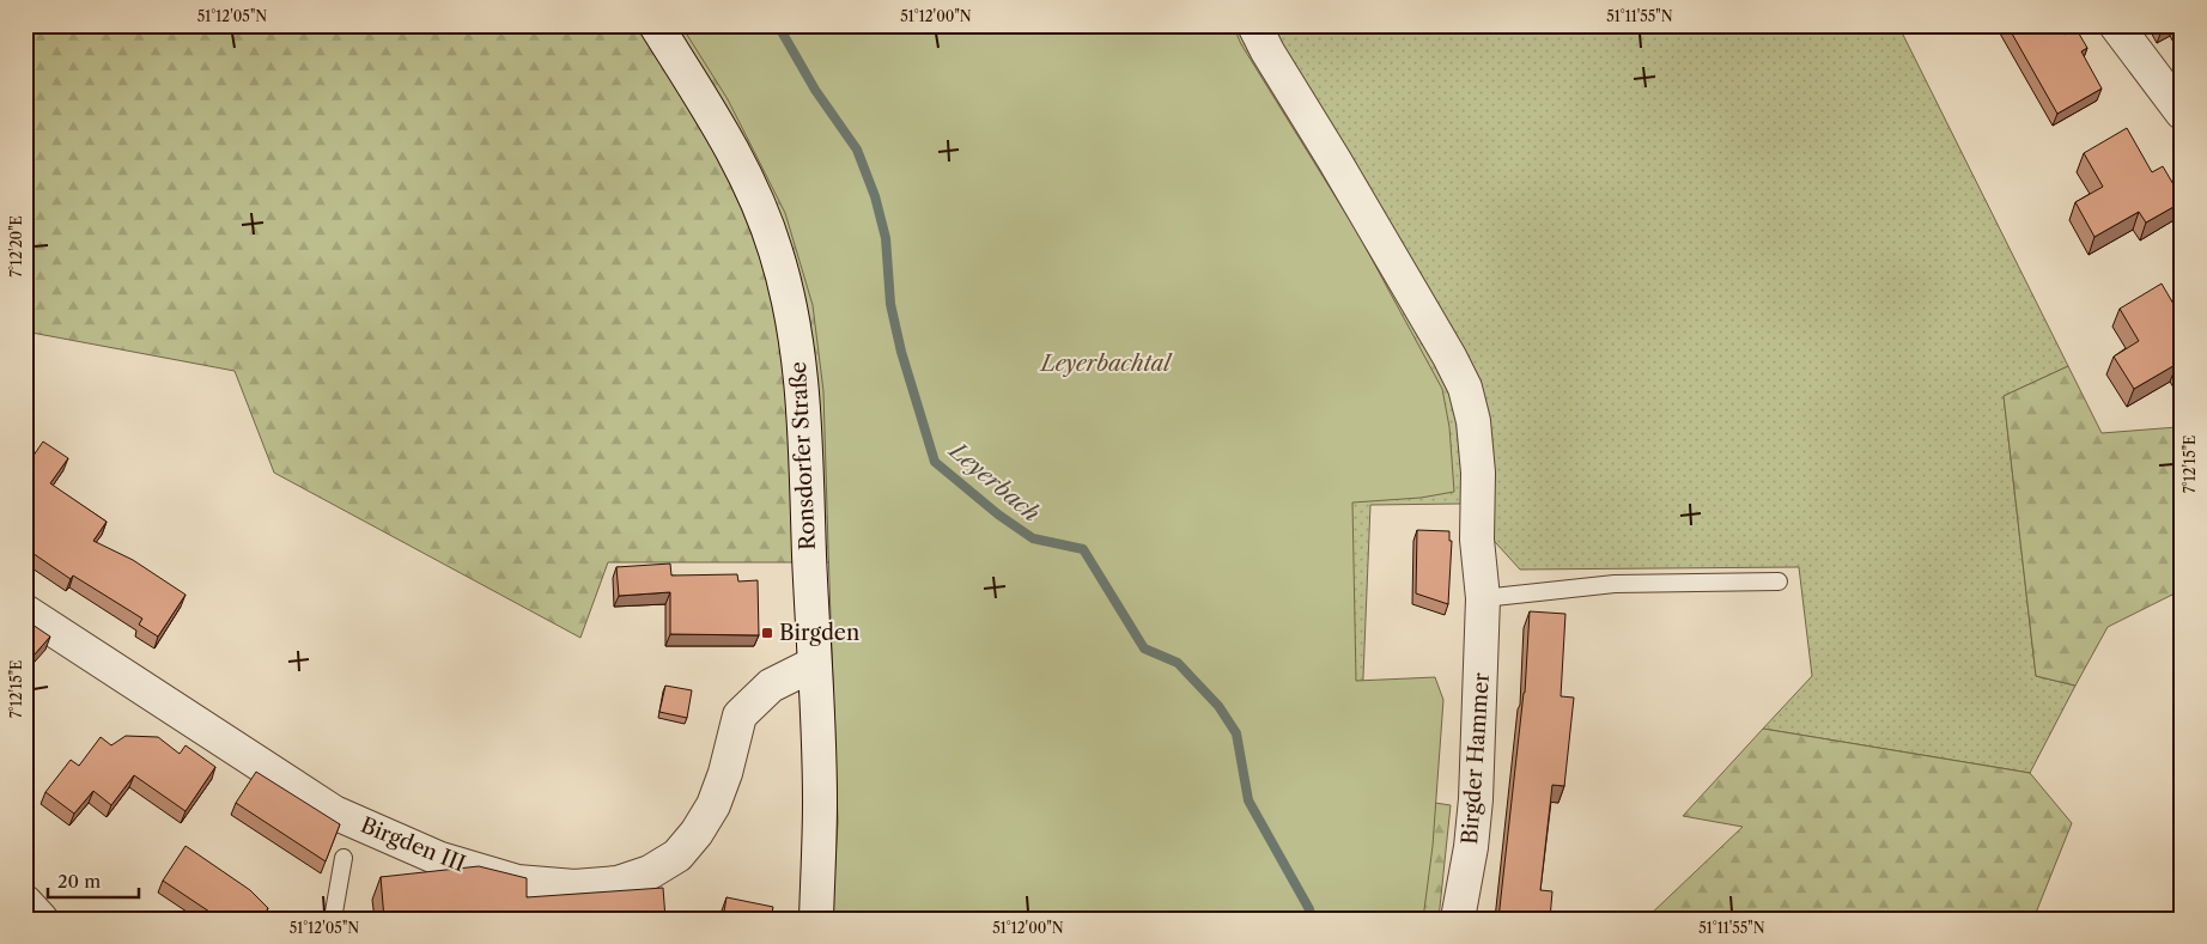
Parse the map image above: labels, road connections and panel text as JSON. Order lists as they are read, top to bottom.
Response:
{
  "streets": {
    "street": ["Ronsdorfer Straße", "Birgder Hammer", "Birgden III"]
  },
  "crossings": [
    ["Ronsdorfer Straße", "Birgden III"]
  ],
  "water": ["Leyerbach"],
  "parks": ["Leyerbachtal"],
  "places": {
    "transit": ["Birgden"]
  },
  "scale_bar": "20 m",
  "coordinates": [
    "51°12'05\"N",
    "51°12'00\"N",
    "51°11'55\"N",
    "7°12'20\"E",
    "7°12'15\"E"
  ]
}
